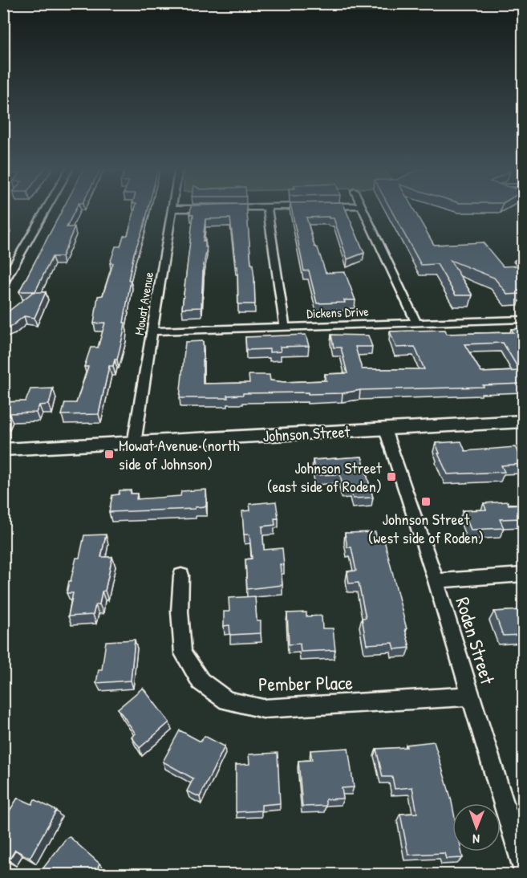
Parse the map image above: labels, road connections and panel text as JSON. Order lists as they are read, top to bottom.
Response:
{
  "streets": {
    "main road": ["Johnson Street"],
    "street": [
      "Mowat Avenue",
      "Dickens Drive",
      "Roden Street",
      "Pember Place"
    ]
  },
  "crossings": [
    ["Mowat Avenue", "Dickens Drive"],
    ["Mowat Avenue", "Johnson Street"],
    ["Johnson Street", "Roden Street"],
    ["Roden Street", "Pember Place"]
  ],
  "places": {
    "transit": ["Mowat Avenue (north side of Johnson)", "Johnson Street (east side of Roden)", "Johnson Street (west side of Roden)"]
  },
  "north": "bottom"
}
